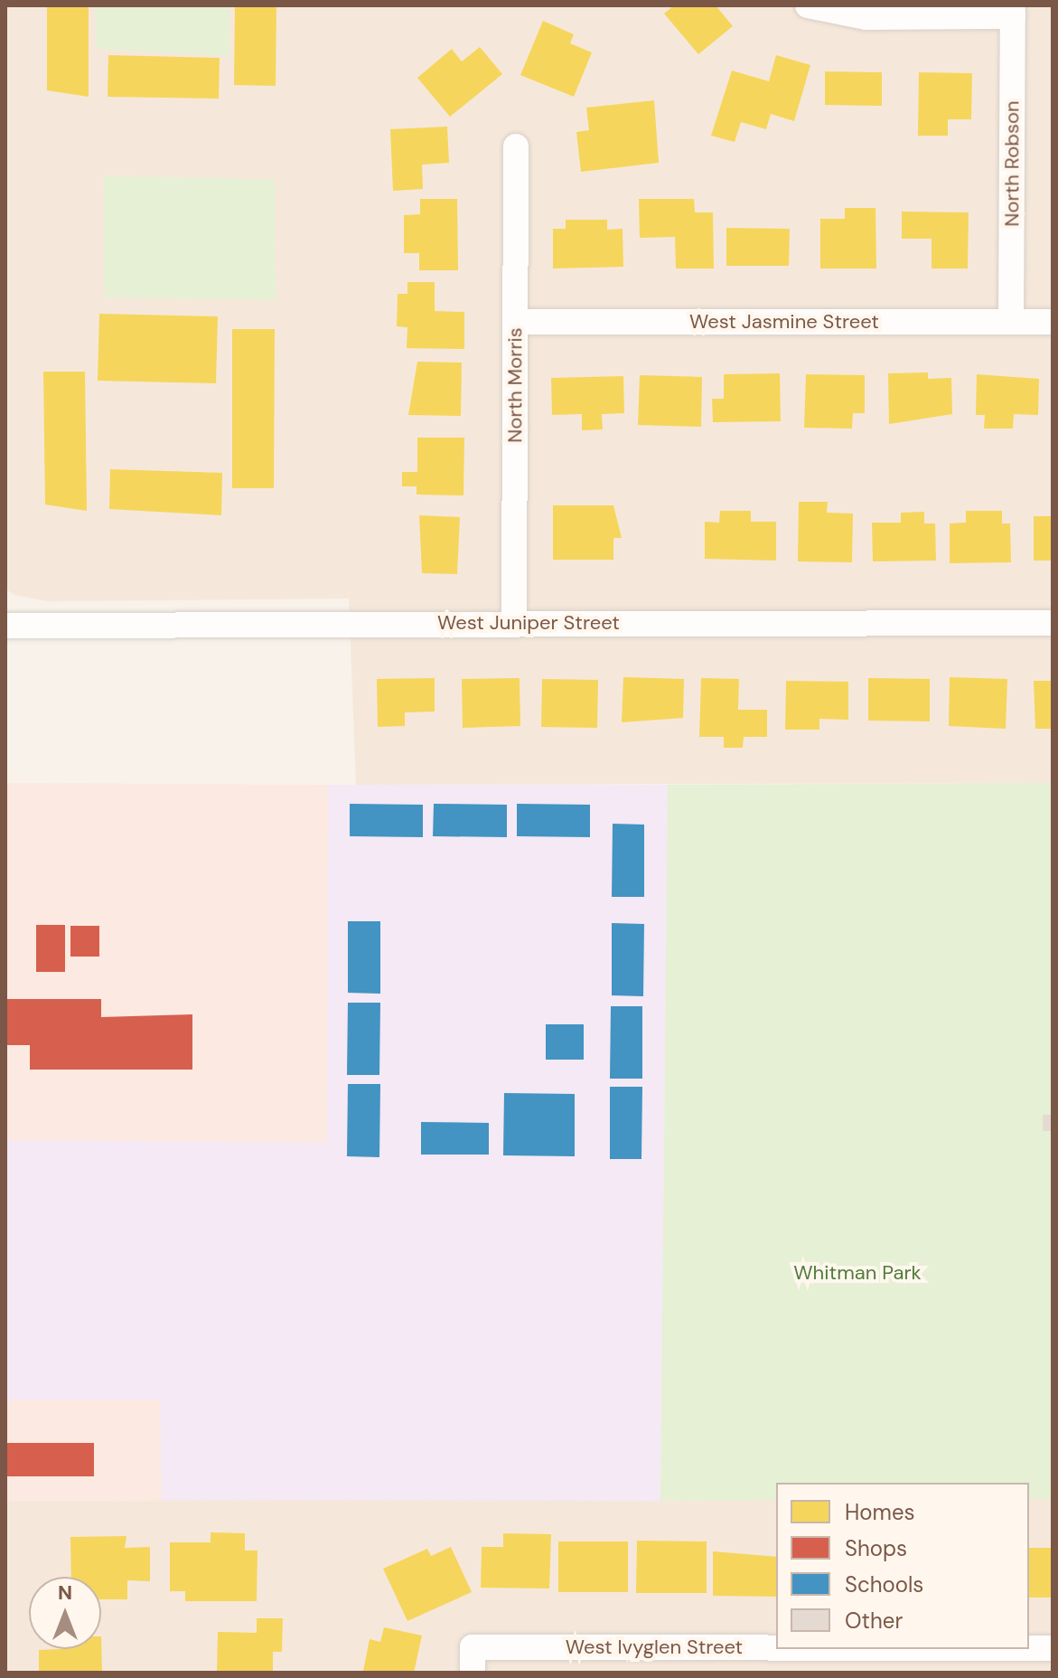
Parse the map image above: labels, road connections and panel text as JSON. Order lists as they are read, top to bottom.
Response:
{
  "streets": {
    "street": [
      "North Robson",
      "West Jasmine Street",
      "North Morris",
      "West Juniper Street",
      "West Ivyglen Street"
    ]
  },
  "crossings": [
    ["North Robson", "West Jasmine Street"],
    ["West Jasmine Street", "North Morris"],
    ["North Morris", "West Juniper Street"]
  ],
  "parks": ["Whitman Park"],
  "legend": [
    "Homes",
    "Shops",
    "Schools",
    "Other"
  ],
  "north": "top"
}
